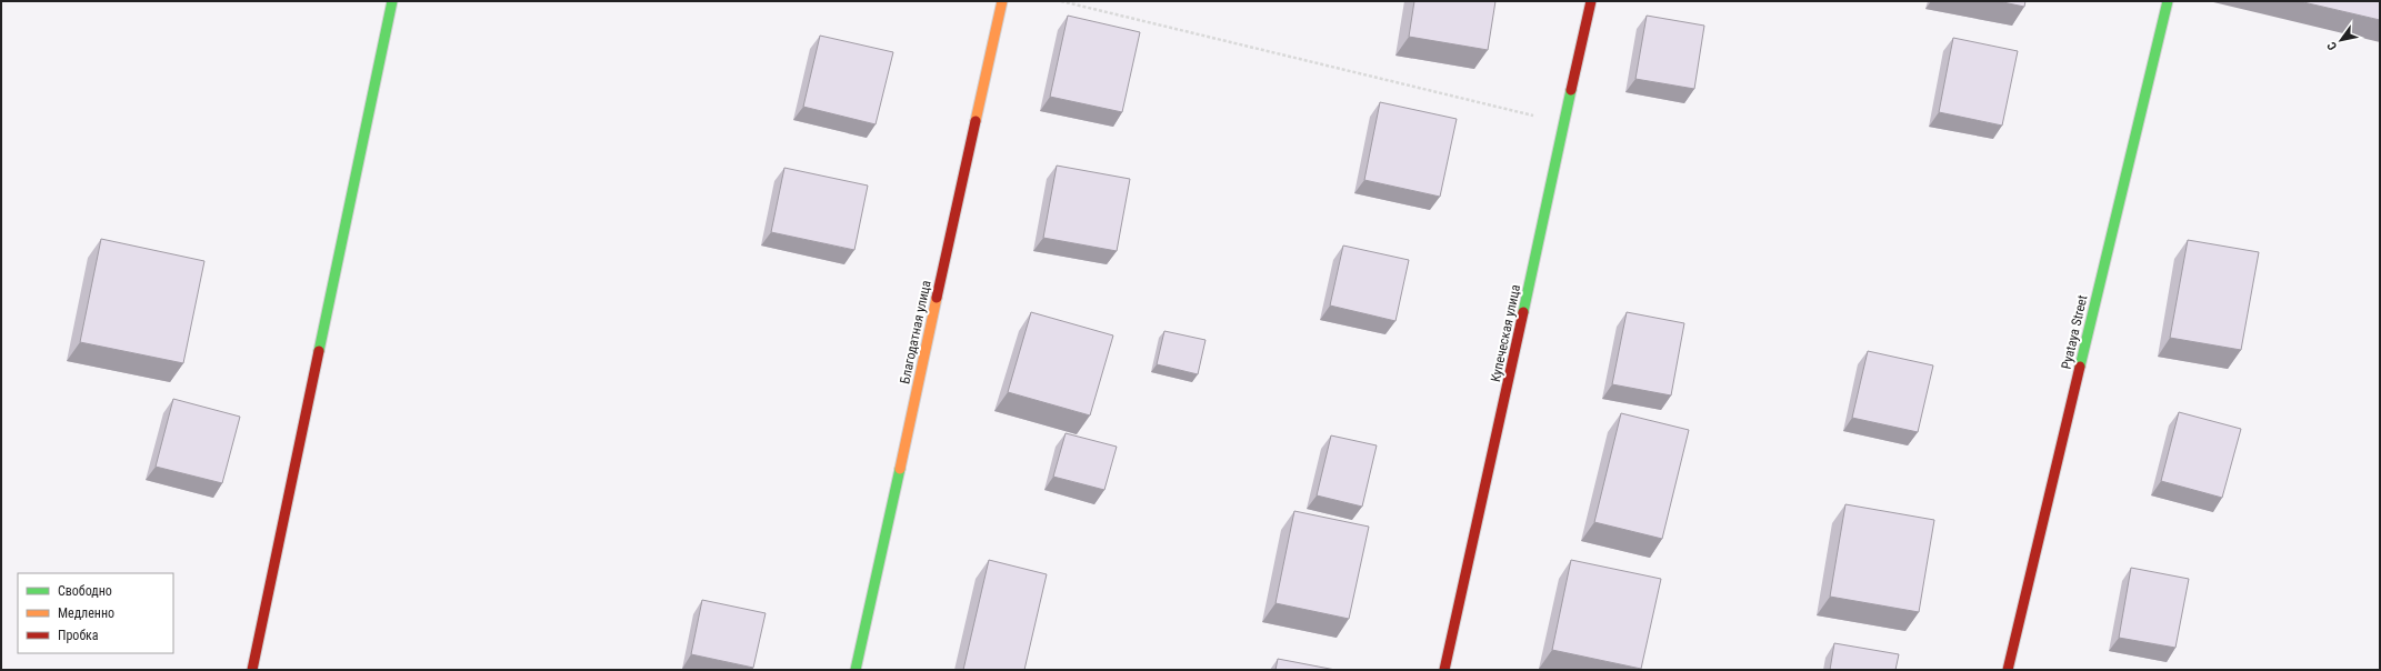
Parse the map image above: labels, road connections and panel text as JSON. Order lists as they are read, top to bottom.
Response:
{
  "streets": {
    "street": ["Благодатная улица", "Pyataya Street", "Купеческая улица"]
  },
  "legend": ["Свободно", "Медленно", "Пробка"],
  "north": "bottom left"
}
